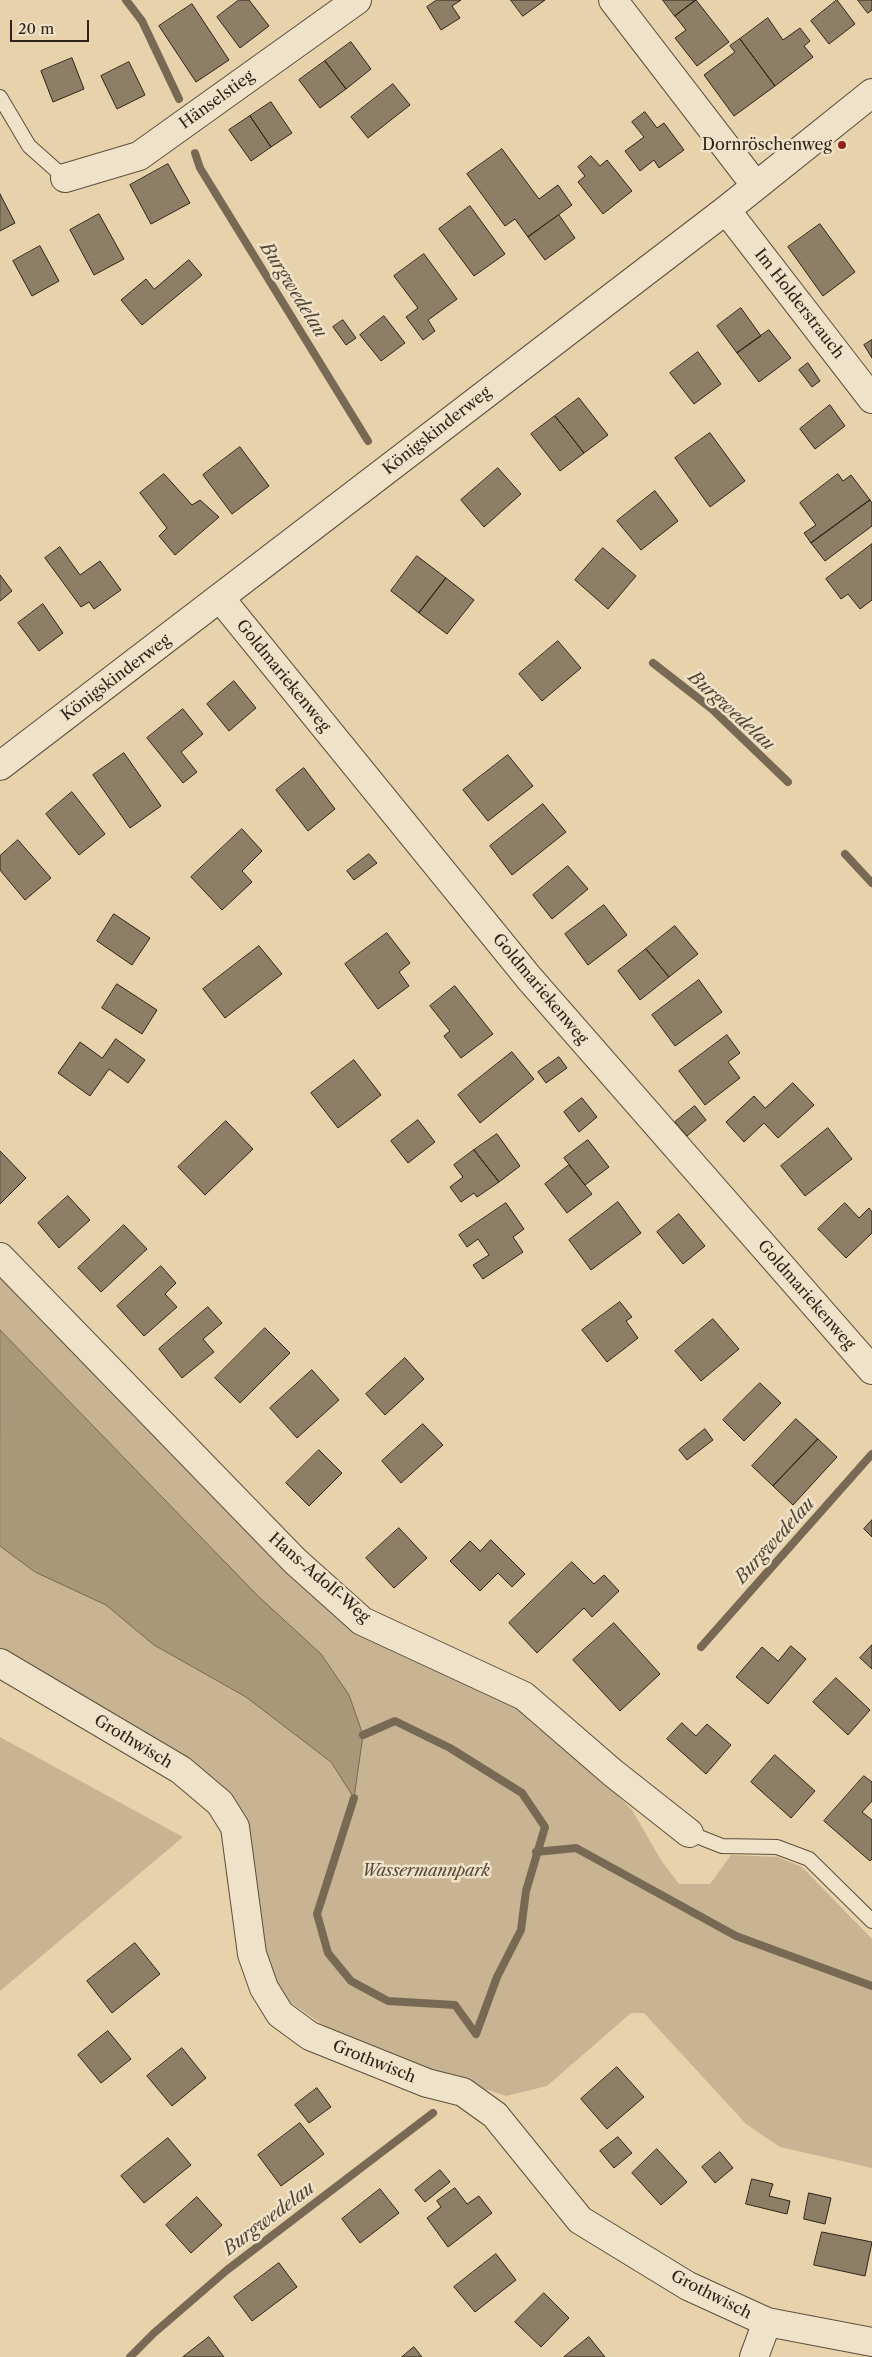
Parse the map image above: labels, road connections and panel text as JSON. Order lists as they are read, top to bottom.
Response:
{
  "streets": {
    "street": [
      "Hänselstieg",
      "Im Holderstrauch",
      "Königskinderweg",
      "Goldmariekenweg",
      "Hans-Adolf-Weg",
      "Grothwisch"
    ]
  },
  "crossings": [
    ["Im Holderstrauch", "Königskinderweg"],
    ["Königskinderweg", "Goldmariekenweg"]
  ],
  "water": ["Burgwedelau"],
  "parks": ["Wassermannpark"],
  "places": ["Dornröschenweg"],
  "scale_bar": "20 m"
}
